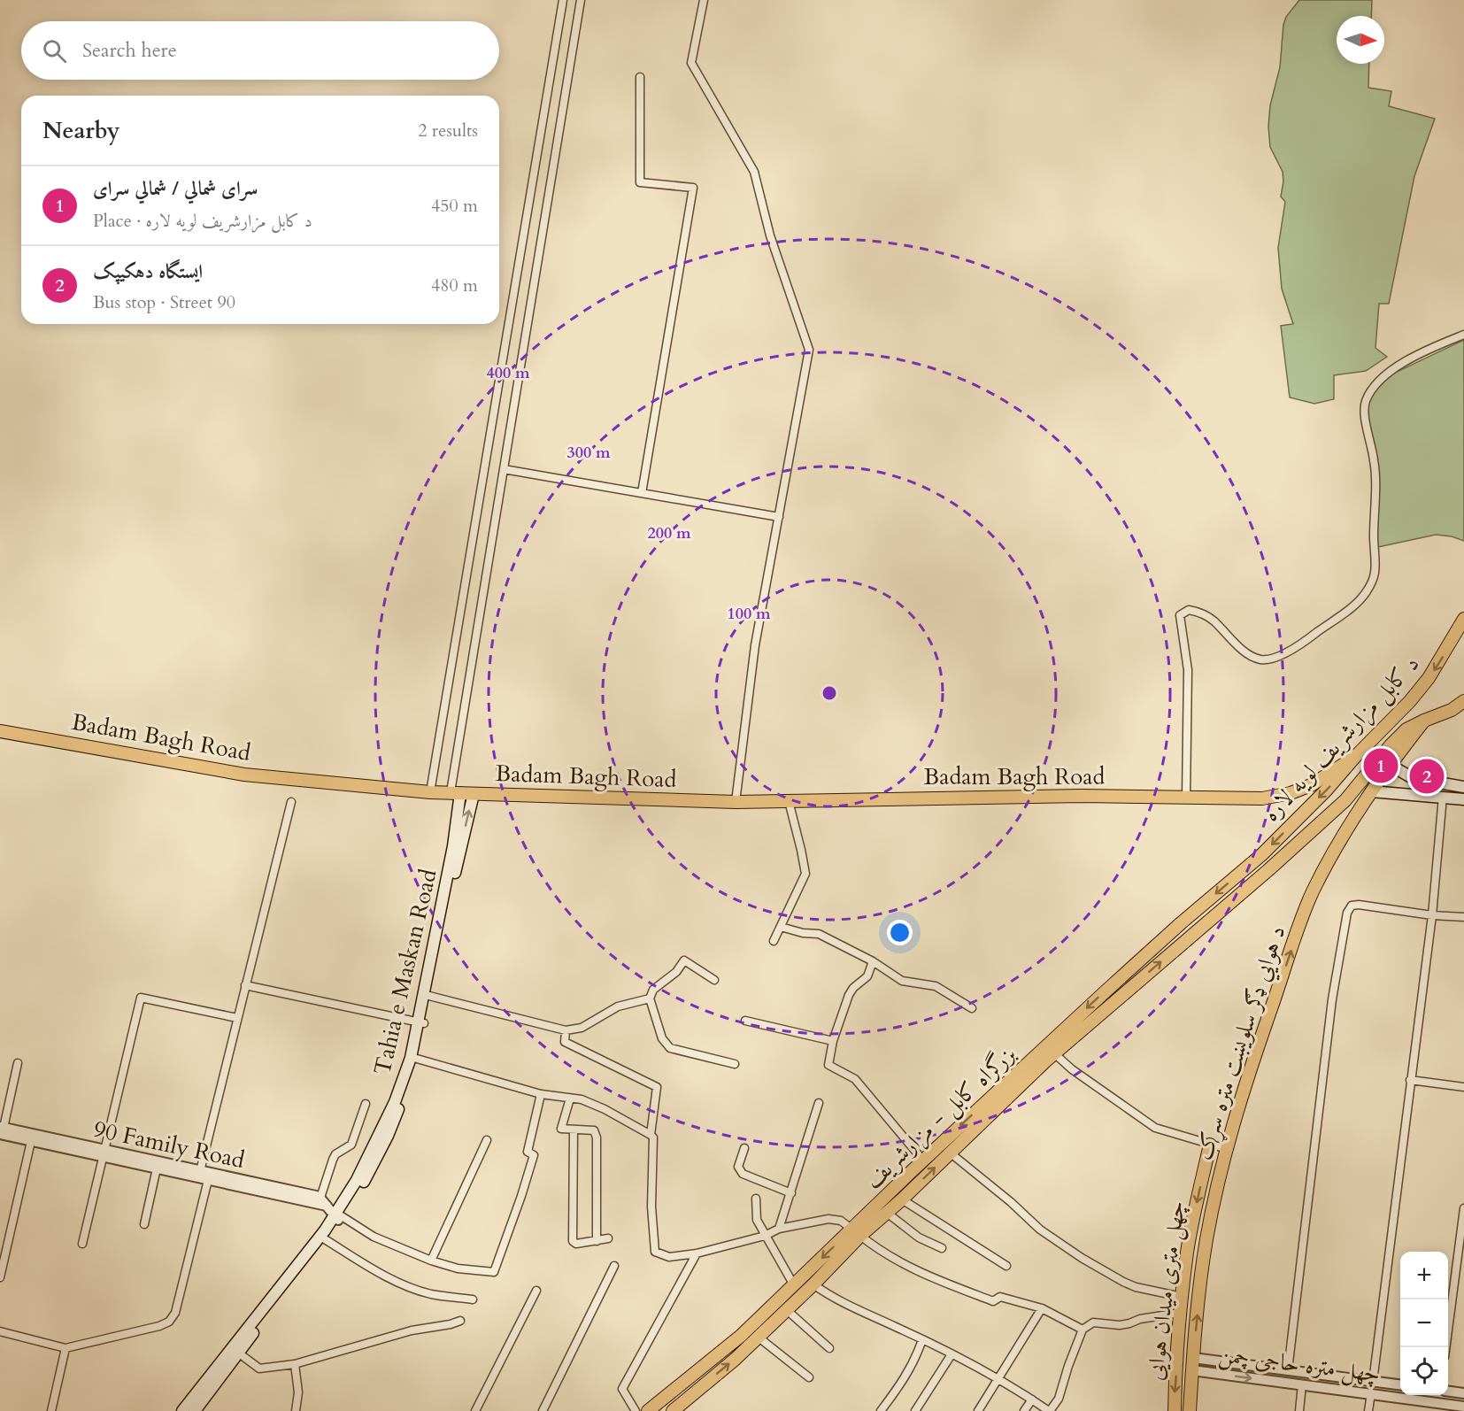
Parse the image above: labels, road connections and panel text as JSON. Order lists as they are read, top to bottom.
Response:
{
  "streets": {
    "main road": [
      "Badam Bagh Road",
      "د کابل مزارشریف لویه لاره",
      "Tahia e Maskan Road",
      "د هوايي ډګر سلویښت متره سړک",
      "بزرگراه کابل - مزارشریف",
      "چهل متری میدان هوایی"
    ],
    "street": ["90 Family Road", "چهل متره حاجی چمن"]
  },
  "crossings": [
    ["Badam Bagh Road", "د کابل مزارشریف لویه لاره"],
    ["Badam Bagh Road", "Tahia e Maskan Road"],
    ["د کابل مزارشریف لویه لاره", "د هوايي ډګر سلویښت متره سړک"],
    ["د کابل مزارشریف لویه لاره", "بزرگراه کابل - مزارشریف"],
    ["د هوايي ډګر سلویښت متره سړک", "چهل متره حاجی چمن"]
  ],
  "one_way": ["د هوايي ډګر سلویښت متره سړک", "چهل متری میدان هوایی"],
  "north": "right",
  "page": {
    "search": "Search here",
    "heading": ["Nearby", "2 results"],
    "list": [
      {
        "mark": "1",
        "name": "سرای شمالي / شمالي سرای",
        "note": "Place · د کابل مزارشریف لویه لاره",
        "value": "450 m"
      },
      {
        "mark": "2",
        "name": "ایستگاه دهکیپک",
        "note": "Bus stop · Street 90",
        "value": "480 m"
      }
    ],
    "pins": ["1", "2"],
    "map_buttons": ["+", "−"]
  },
  "rings": [
    "400 m",
    "300 m",
    "200 m",
    "100 m"
  ]
}
